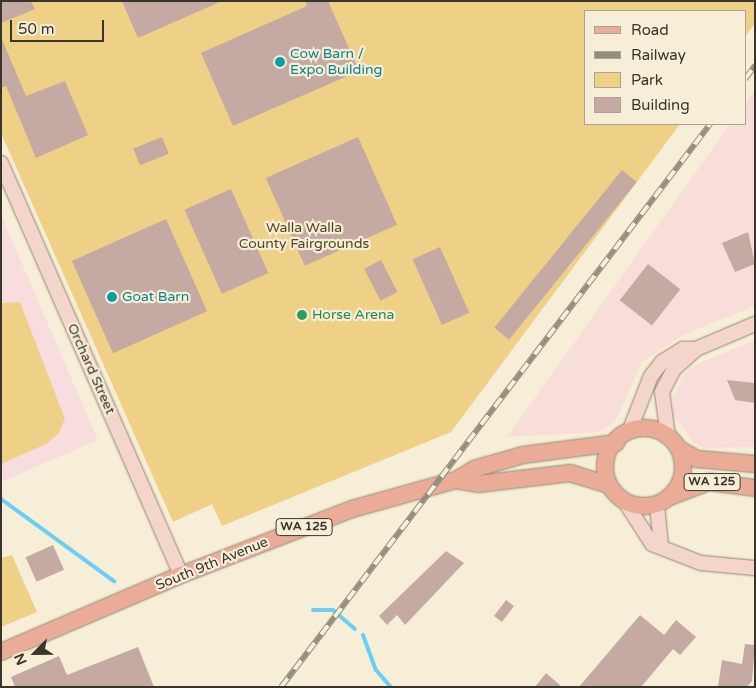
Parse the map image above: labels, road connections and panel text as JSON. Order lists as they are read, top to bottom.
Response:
{
  "streets": {
    "main road": ["Orchard Street", "WA 125", "South 9th Avenue"]
  },
  "crossings": [
    ["Orchard Street", "South 9th Avenue"],
    ["WA 125", "South 9th Avenue"]
  ],
  "parks": ["Walla Walla County Fairgrounds"],
  "places": ["Cow Barn / Expo Building", "Goat Barn", "Horse Arena"],
  "legend": [
    "Road",
    "Railway",
    "Park",
    "Building"
  ],
  "scale_bar": "50 m",
  "north": "bottom left"
}
